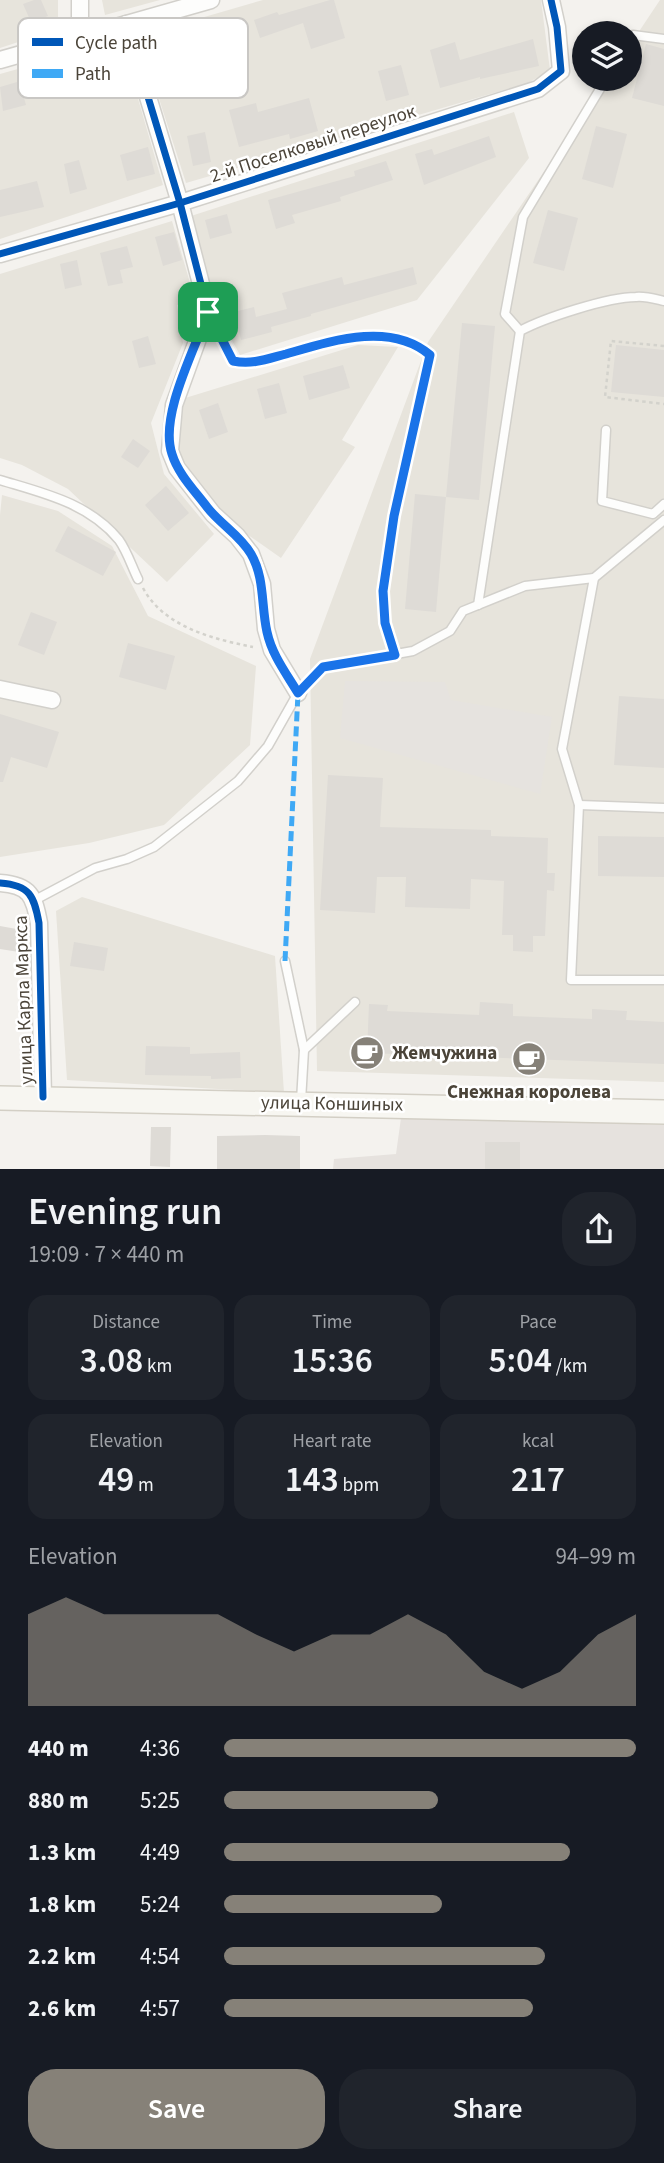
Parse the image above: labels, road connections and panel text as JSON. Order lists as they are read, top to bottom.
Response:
{
  "streets": {
    "main road": ["улица Коншиных"],
    "street": ["2-й Поселковый переулок", "улица Карла Маркса"]
  },
  "crossings": [
    ["улица Карла Маркса", "улица Коншиных"]
  ],
  "places": {
    "cafe": ["Жемчужина", "Снежная королева"]
  },
  "legend": ["Cycle path", "Path"],
  "page": {
    "heading": ["Evening run", "19:09 · 7 × 440 m"],
    "stats": [
      ["Distance", "3.08 km"],
      ["Time", "15:36"],
      ["Pace", "5:04 /km"],
      ["Elevation", "49 m"],
      ["Heart rate", "143 bpm"],
      ["kcal", "217"]
    ],
    "chart": ["Elevation", "94–99 m"],
    "list": [
      {
        "name": "440 m",
        "note": "4:36"
      },
      {
        "name": "880 m",
        "note": "5:25"
      },
      {
        "name": "1.3 km",
        "note": "4:49"
      },
      {
        "name": "1.8 km",
        "note": "5:24"
      },
      {
        "name": "2.2 km",
        "note": "4:54"
      },
      {
        "name": "2.6 km",
        "note": "4:57"
      }
    ],
    "buttons": ["Save", "Share"]
  }
}
